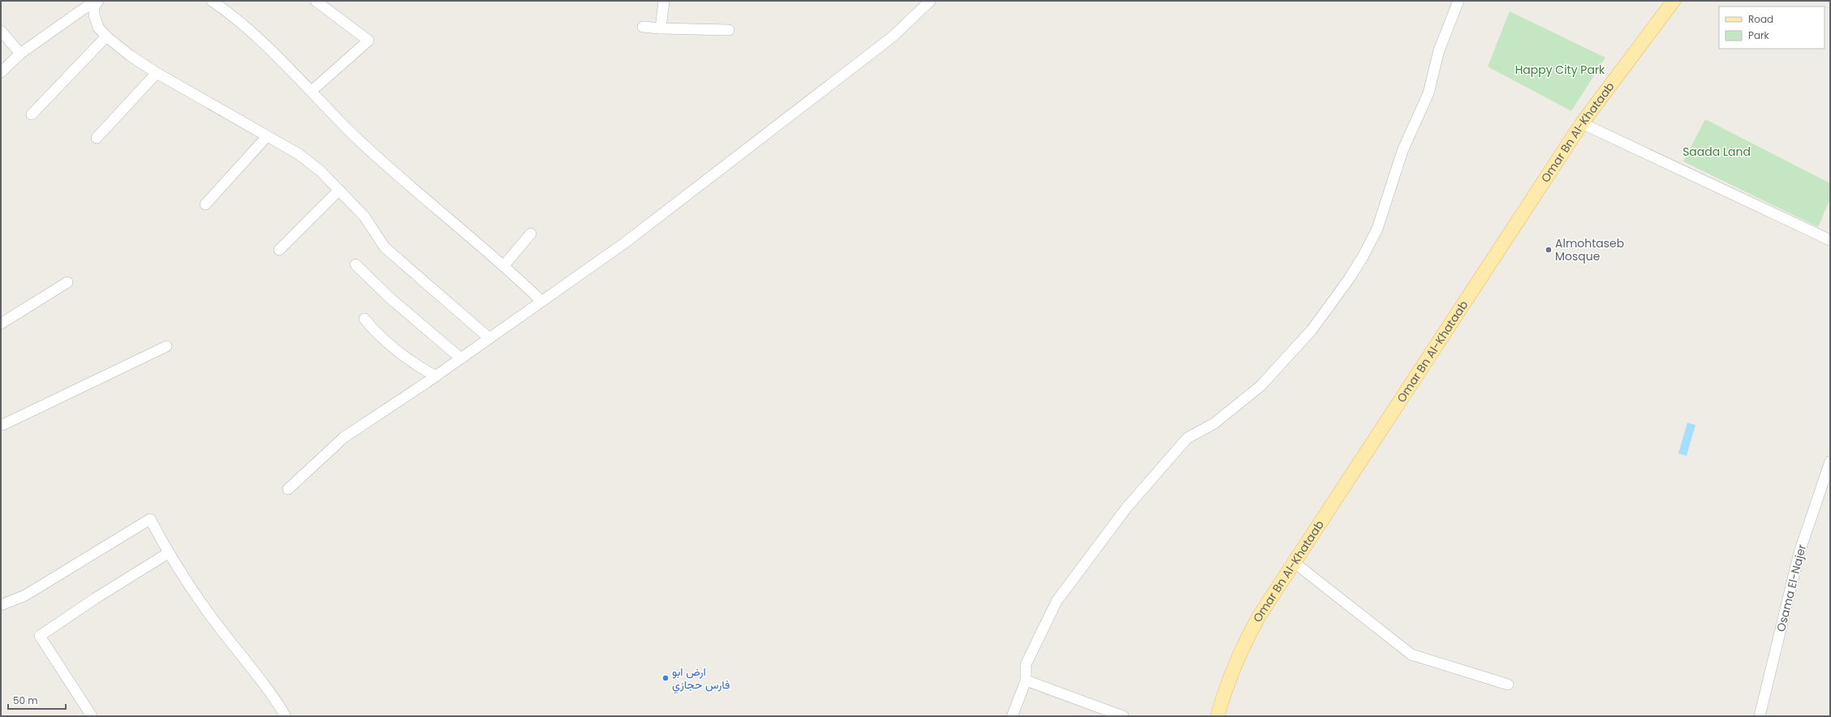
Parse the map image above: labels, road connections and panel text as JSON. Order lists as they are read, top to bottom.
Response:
{
  "streets": {
    "main road": ["Omar Bn Al-Khataab"],
    "street": ["Osama El-Najer"]
  },
  "parks": ["Happy City Park", "Saada Land"],
  "places": ["Almohtaseb Mosque", "ارض ابو فارس حجازي"],
  "legend": ["Road", "Park"],
  "scale_bar": "50 m"
}
